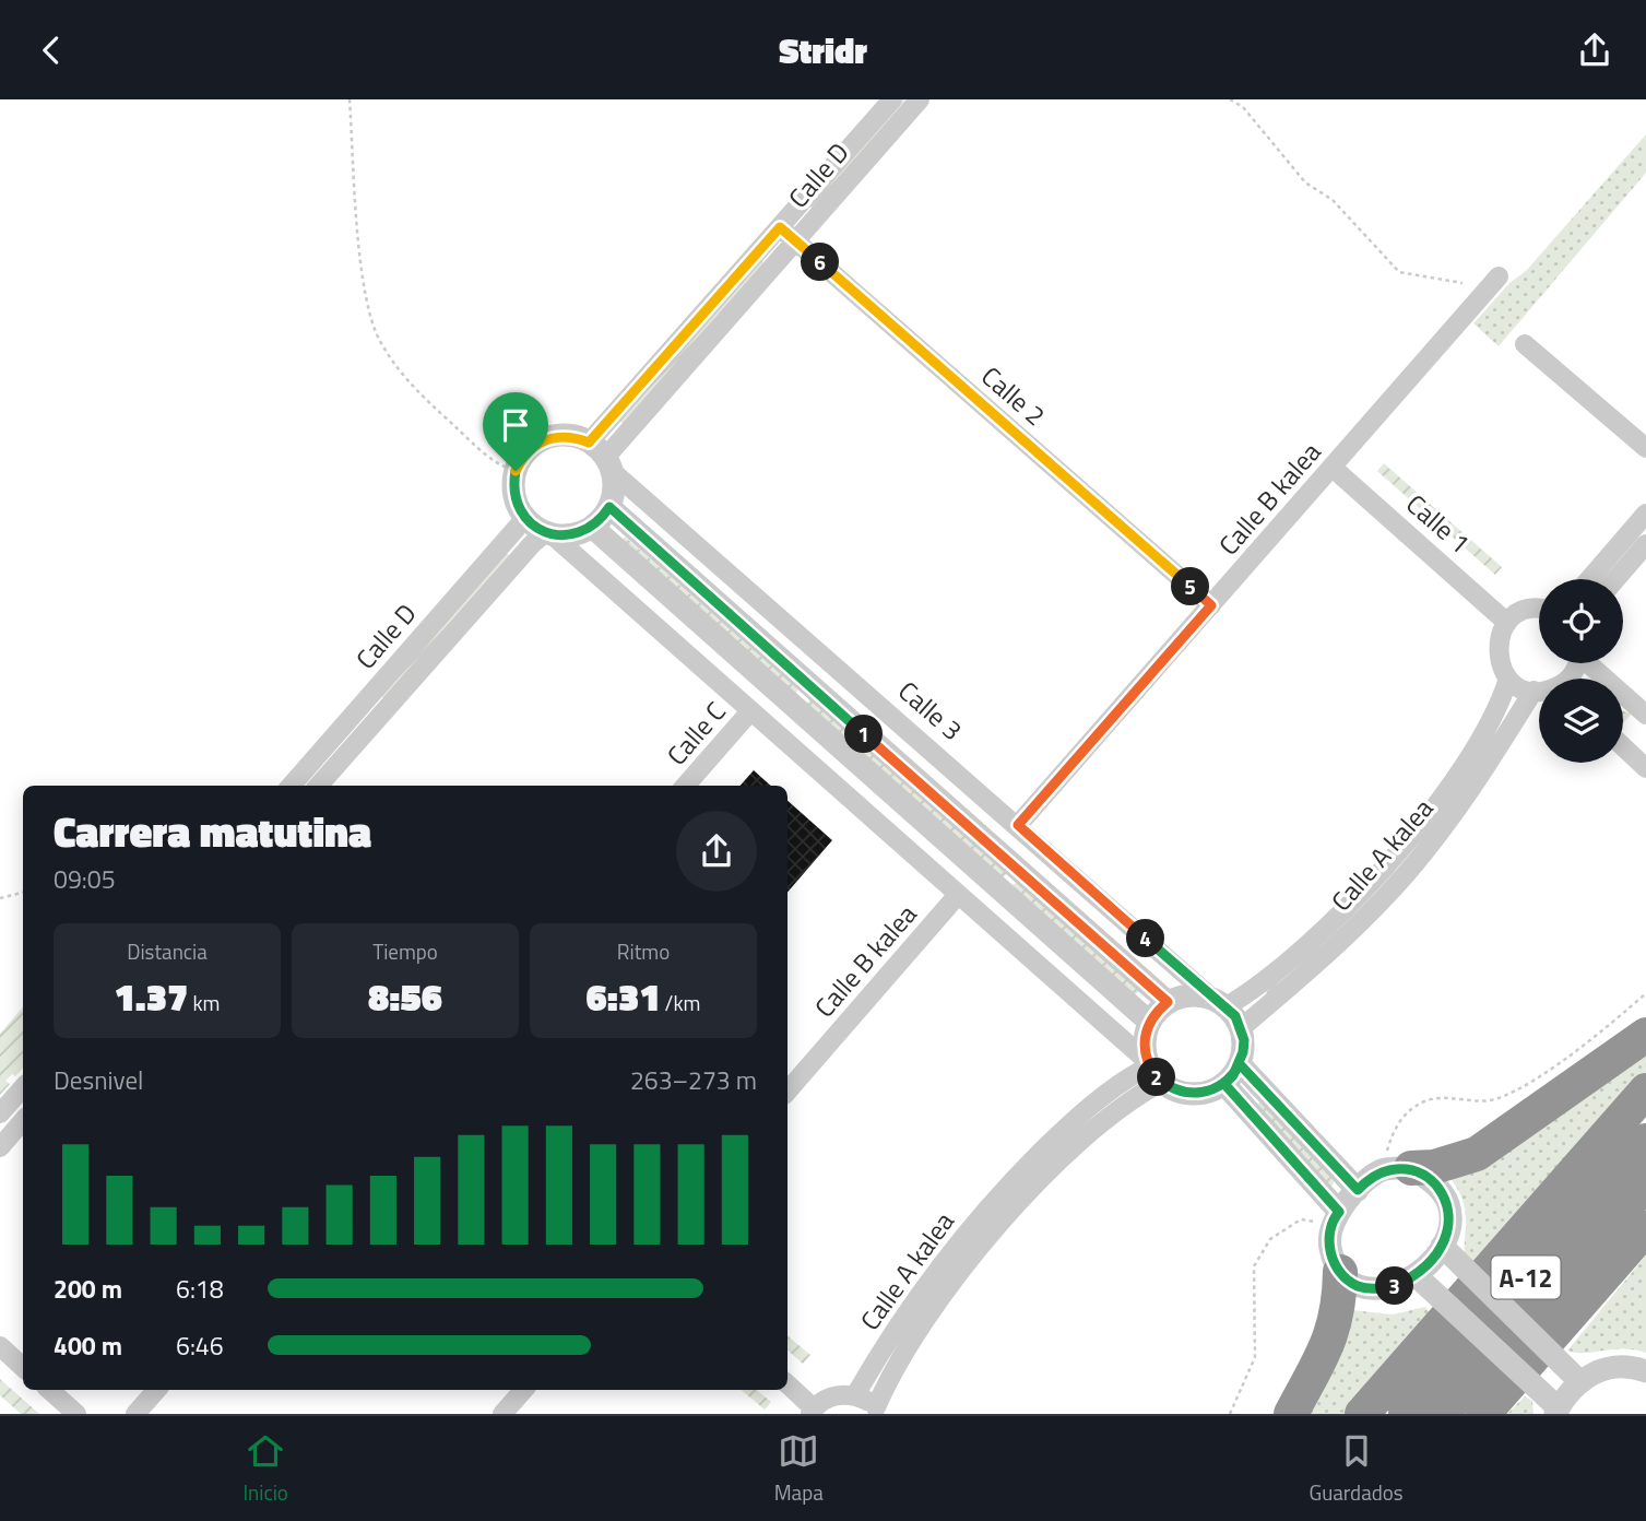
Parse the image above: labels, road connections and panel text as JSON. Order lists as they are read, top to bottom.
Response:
{
  "streets": {
    "highway": ["A-12"],
    "street": [
      "Calle D",
      "Calle 2",
      "Calle B kalea",
      "Calle 1",
      "Calle 3",
      "Calle C",
      "Calle A kalea"
    ]
  },
  "crossings": [
    ["Calle D", "Calle 2"],
    ["Calle D", "Calle 3"],
    ["Calle 2", "Calle B kalea"],
    ["Calle B kalea", "Calle 1"],
    ["Calle B kalea", "Calle 3"],
    ["Calle 3", "Calle A kalea"]
  ],
  "page": {
    "header": "Stridr",
    "pins": [
      "6",
      "5",
      "1",
      "4",
      "2",
      "3"
    ],
    "heading": ["Carrera matutina", "09:05"],
    "stats": [
      ["Distancia", "1.37 km"],
      ["Tiempo", "8:56"],
      ["Ritmo", "6:31 /km"]
    ],
    "chart": ["Desnivel", "263–273 m"],
    "list": [
      {
        "name": "200 m",
        "note": "6:18"
      },
      {
        "name": "400 m",
        "note": "6:46"
      }
    ],
    "tabs": ["Inicio", "Mapa", "Guardados"]
  }
}
